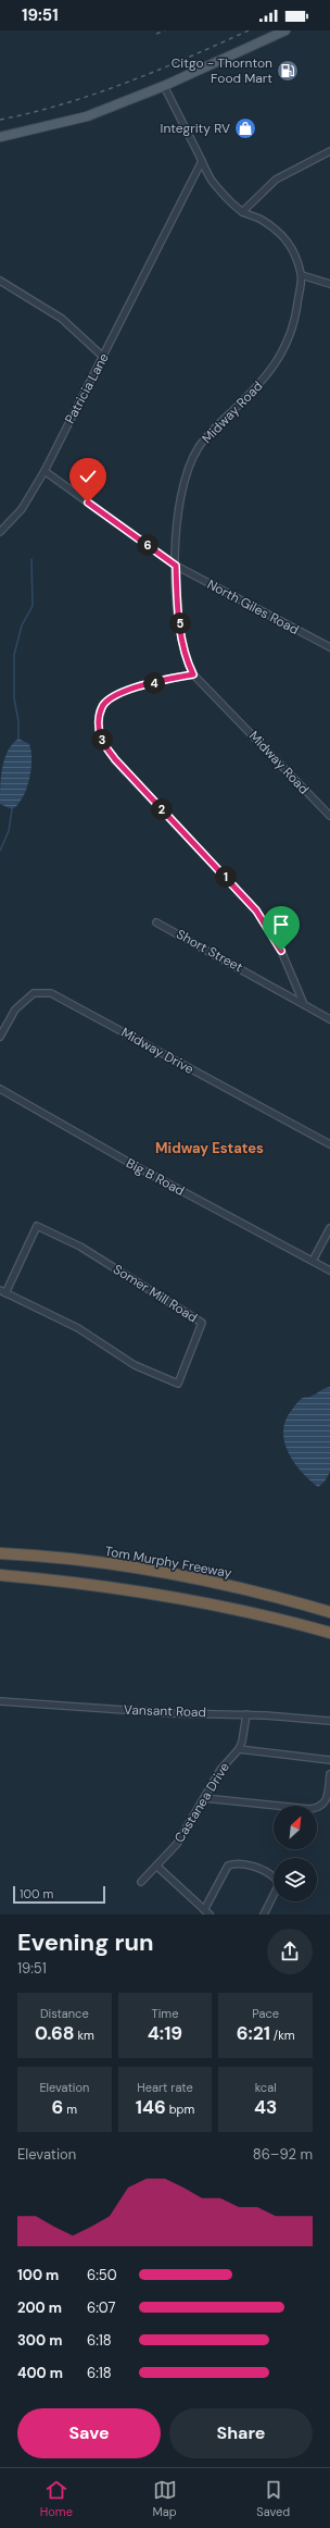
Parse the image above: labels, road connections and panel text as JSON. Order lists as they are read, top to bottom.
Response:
{
  "streets": {
    "highway": ["Tom Murphy Freeway"],
    "street": [
      "Patricia Lane",
      "Midway Road",
      "North Giles Road",
      "Short Street",
      "Midway Drive",
      "Big B Road",
      "Somer Mill Road",
      "Vansant Road",
      "Castanea Drive"
    ]
  },
  "crossings": [
    ["Patricia Lane", "Midway Road"],
    ["Midway Road", "North Giles Road"],
    ["Vansant Road", "Castanea Drive"]
  ],
  "districts": ["Midway Estates"],
  "places": {
    "fuel station": ["Citgo - Thornton Food Mart"],
    "shop": ["Integrity RV"]
  },
  "scale_bar": "100 m",
  "north": "top right",
  "page": {
    "status": "19:51",
    "pins": [
      "6",
      "5",
      "4",
      "3",
      "2",
      "1"
    ],
    "scale": "100 m",
    "heading": ["Evening run", "19:51"],
    "stats": [
      ["Distance", "0.68 km"],
      ["Time", "4:19"],
      ["Pace", "6:21 /km"],
      ["Elevation", "6 m"],
      ["Heart rate", "146 bpm"],
      ["kcal", "43"]
    ],
    "chart": ["Elevation", "86–92 m"],
    "list": [
      {
        "name": "100 m",
        "note": "6:50"
      },
      {
        "name": "200 m",
        "note": "6:07"
      },
      {
        "name": "300 m",
        "note": "6:18"
      },
      {
        "name": "400 m",
        "note": "6:18"
      }
    ],
    "buttons": ["Save", "Share"],
    "tabs": ["Home", "Map", "Saved"]
  }
}
